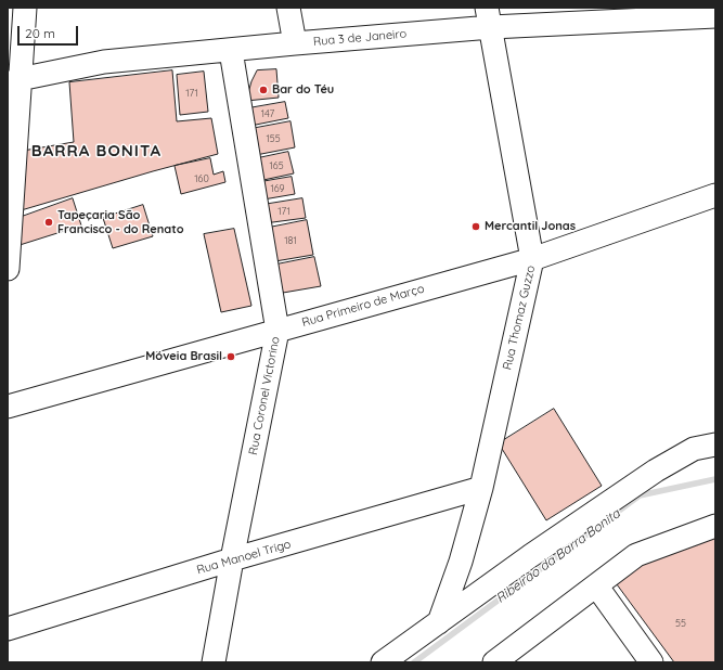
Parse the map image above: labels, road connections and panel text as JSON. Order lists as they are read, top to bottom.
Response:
{
  "streets": {
    "street": [
      "Rua 3 de Janeiro",
      "Rua Primeiro de Março",
      "Rua Thomaz Guzzo",
      "Rua Coronel Victorino",
      "Rua Manoel Trigo"
    ]
  },
  "crossings": [
    ["Rua 3 de Janeiro", "Rua Thomaz Guzzo"],
    ["Rua 3 de Janeiro", "Rua Coronel Victorino"],
    ["Rua Primeiro de Março", "Rua Thomaz Guzzo"],
    ["Rua Primeiro de Março", "Rua Coronel Victorino"],
    ["Rua Thomaz Guzzo", "Rua Manoel Trigo"],
    ["Rua Coronel Victorino", "Rua Manoel Trigo"]
  ],
  "districts": ["BARRA BONITA"],
  "water": ["Ribeirão da Barra Bonita"],
  "places": [
    "Bar do Téu",
    "Tapeçaria São Francisco - do Renato",
    "Mercantil Jonas",
    "Móveia Brasil"
  ],
  "house_numbers": [
    "171",
    "147",
    "155",
    "165",
    "160",
    "169",
    "171",
    "181",
    "55"
  ],
  "scale_bar": "20 m"
}
